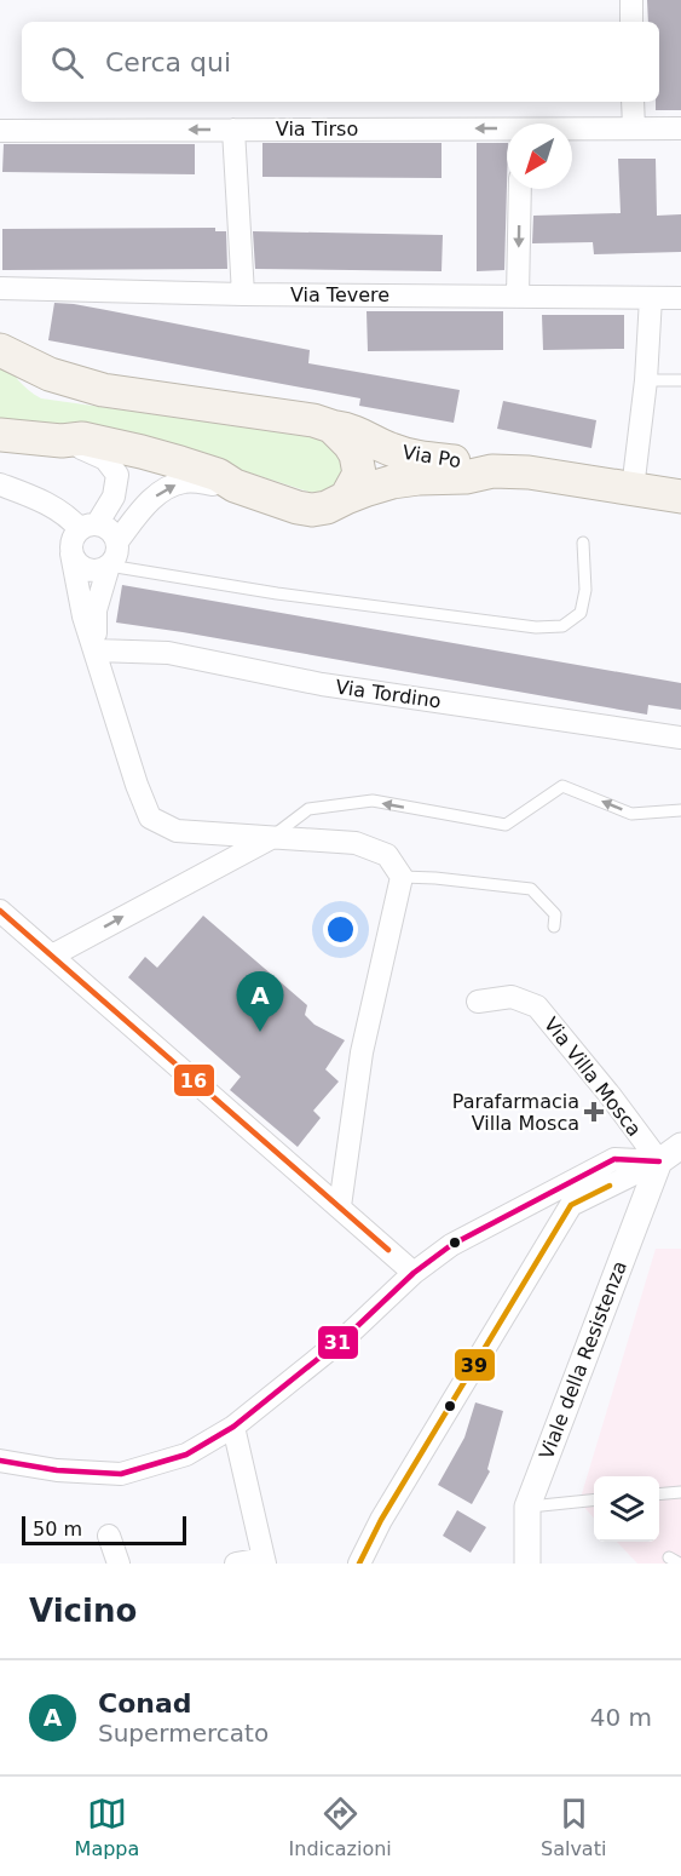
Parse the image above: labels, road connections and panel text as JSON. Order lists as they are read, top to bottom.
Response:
{
  "streets": {
    "main road": ["Via Po"],
    "street": [
      "Via Tirso",
      "Via Tevere",
      "Via Tordino",
      "Via Villa Mosca",
      "Viale della Resistenza"
    ]
  },
  "crossings": [
    ["Via Villa Mosca", "Viale della Resistenza"]
  ],
  "one_way": ["Via Tirso"],
  "places": {
    "health": ["Parafarmacia Villa Mosca"]
  },
  "lines": ["transit line 16", "transit line 31", "transit line 39"],
  "scale_bar": "50 m",
  "north": "bottom left",
  "page": {
    "search": "Cerca qui",
    "pins": "A",
    "scale": "50 m",
    "heading": "Vicino",
    "list": [
      {
        "mark": "A",
        "name": "Conad",
        "note": "Supermercato",
        "value": "40 m"
      }
    ],
    "nav": ["Mappa", "Indicazioni", "Salvati"]
  }
}
